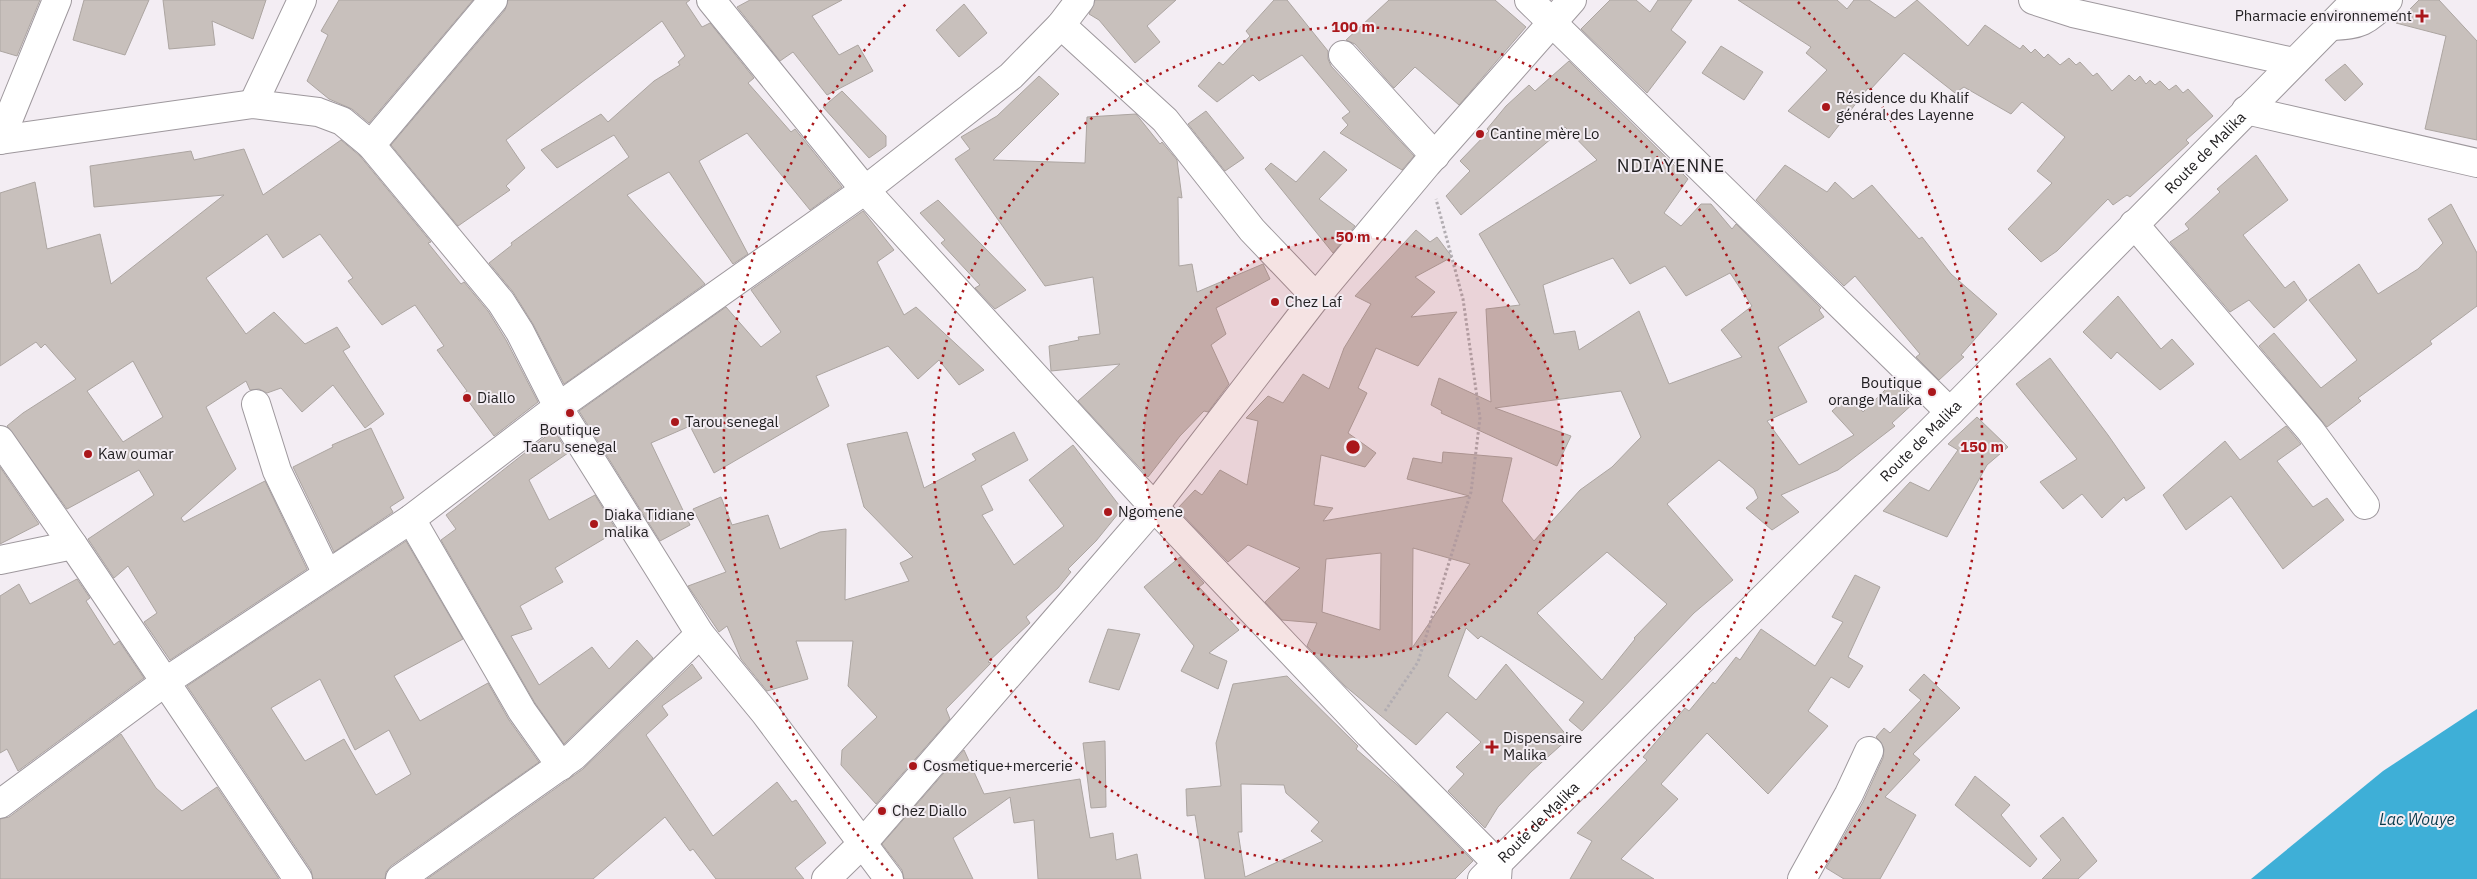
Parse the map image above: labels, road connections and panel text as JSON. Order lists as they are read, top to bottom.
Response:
{
  "streets": {
    "street": ["Route de Malika"]
  },
  "districts": ["NDIAYENNE"],
  "water": ["Lac Wouye"],
  "places": {
    "health": ["Pharmacie environnement", "Dispensaire Malika"],
    "other": [
      "Résidence du Khalif général des Layenne",
      "Cantine mère Lo",
      "Chez Laf",
      "Boutique orange Malika",
      "Diallo",
      "Boutique Taaru senegal",
      "Tarou senegal",
      "Kaw oumar",
      "Ngomene",
      "Diaka Tidiane malika",
      "Cosmetique+mercerie",
      "Chez Diallo"
    ]
  },
  "rings": ["100 m", "50 m", "150 m"]
}
